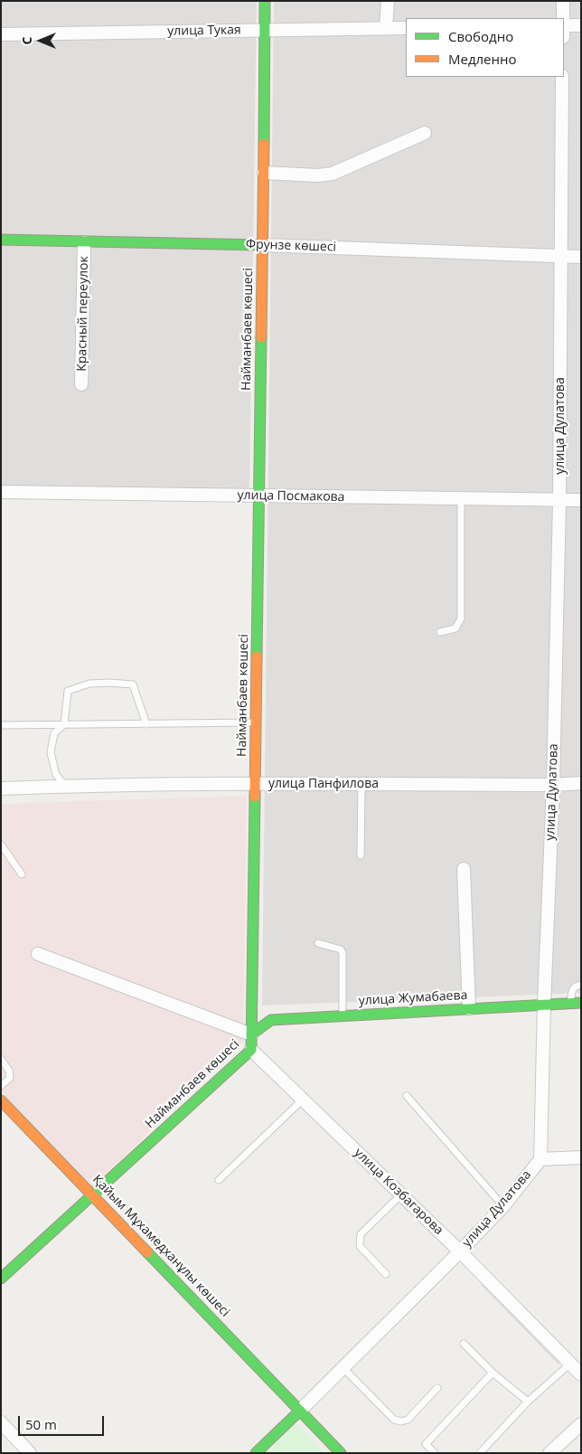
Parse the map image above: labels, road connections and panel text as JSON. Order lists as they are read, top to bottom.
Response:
{
  "streets": {
    "street": [
      "улица Тукая",
      "Фрунзе көшесі",
      "Красный переулок",
      "Найманбаев көшесі",
      "улица Дулатова",
      "улица Посмакова",
      "улица Панфилова",
      "улица Жумабаева",
      "улица Козбагарова",
      "Қайым Мұхамедханұлы көшесі"
    ]
  },
  "crossings": [
    ["улица Тукая", "Найманбаев көшесі"],
    ["Фрунзе көшесі", "Красный переулок"],
    ["Фрунзе көшесі", "Найманбаев көшесі"],
    ["Фрунзе көшесі", "улица Дулатова"],
    ["Найманбаев көшесі", "улица Посмакова"],
    ["Найманбаев көшесі", "улица Панфилова"],
    ["Найманбаев көшесі", "улица Жумабаева"],
    ["Найманбаев көшесі", "улица Козбагарова"],
    ["Найманбаев көшесі", "Қайым Мұхамедханұлы көшесі"],
    ["улица Дулатова", "улица Посмакова"],
    ["улица Дулатова", "улица Панфилова"],
    ["улица Дулатова", "улица Жумабаева"],
    ["улица Дулатова", "улица Козбагарова"],
    ["улица Дулатова", "Қайым Мұхамедханұлы көшесі"]
  ],
  "legend": ["Свободно", "Медленно"],
  "scale_bar": "50 m",
  "north": "left"
}
